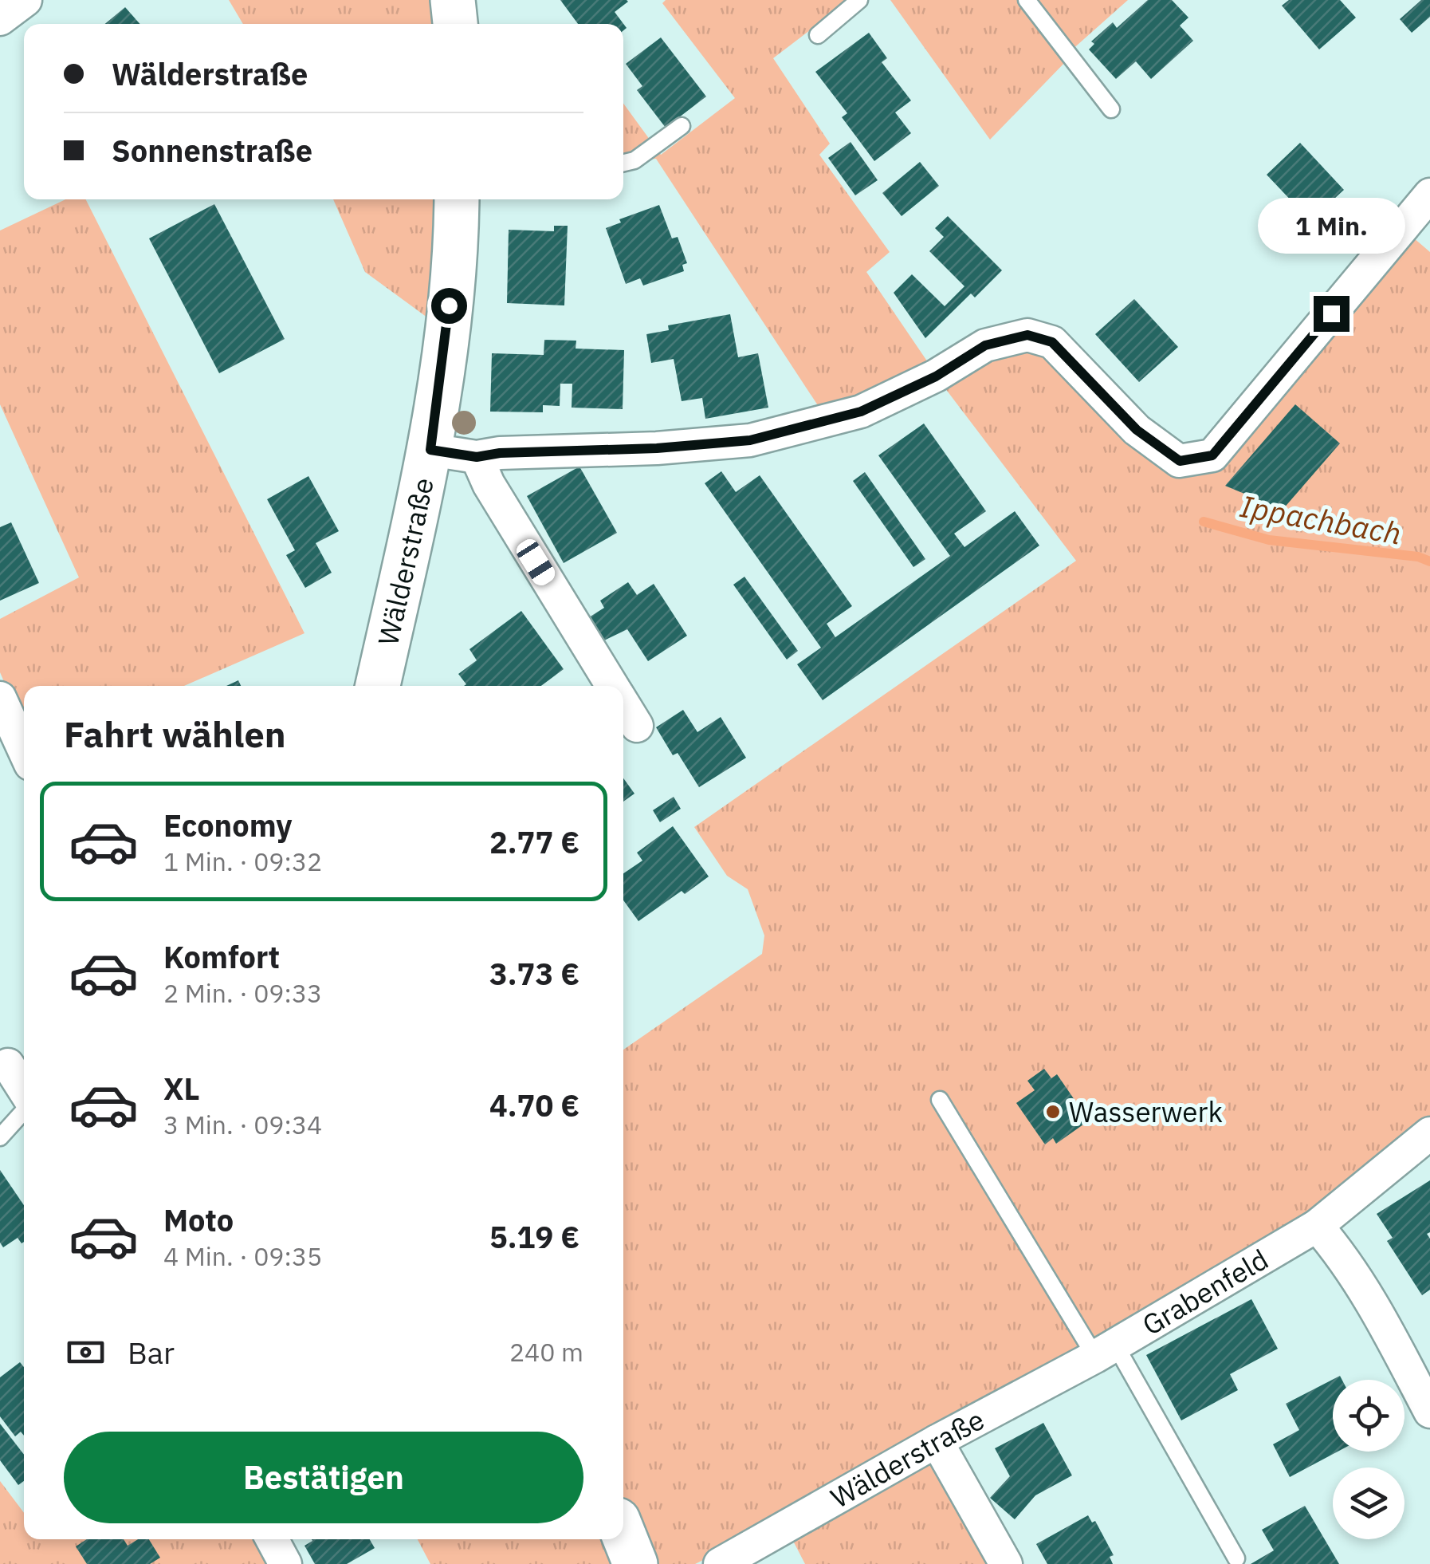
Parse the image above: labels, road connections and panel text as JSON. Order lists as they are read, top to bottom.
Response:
{
  "streets": {
    "main road": ["Wälderstraße"],
    "street": ["Grabenfeld"]
  },
  "crossings": [
    ["Wälderstraße", "Grabenfeld"]
  ],
  "water": ["Ippachbach"],
  "places": ["Wasserwerk"],
  "page": {
    "banner": ["Wälderstraße", "Sonnenstraße"],
    "bubble": "1 Min.",
    "heading": "Fahrt wählen",
    "list": [
      {
        "name": "Economy",
        "note": "1 Min. · 09:32",
        "value": "2.77 €"
      },
      {
        "name": "Komfort",
        "note": "2 Min. · 09:33",
        "value": "3.73 €"
      },
      {
        "name": "XL",
        "note": "3 Min. · 09:34",
        "value": "4.70 €"
      },
      {
        "name": "Moto",
        "note": "4 Min. · 09:35",
        "value": "5.19 €"
      }
    ],
    "pay": ["Bar", "240 m"],
    "buttons": "Bestätigen"
  }
}
